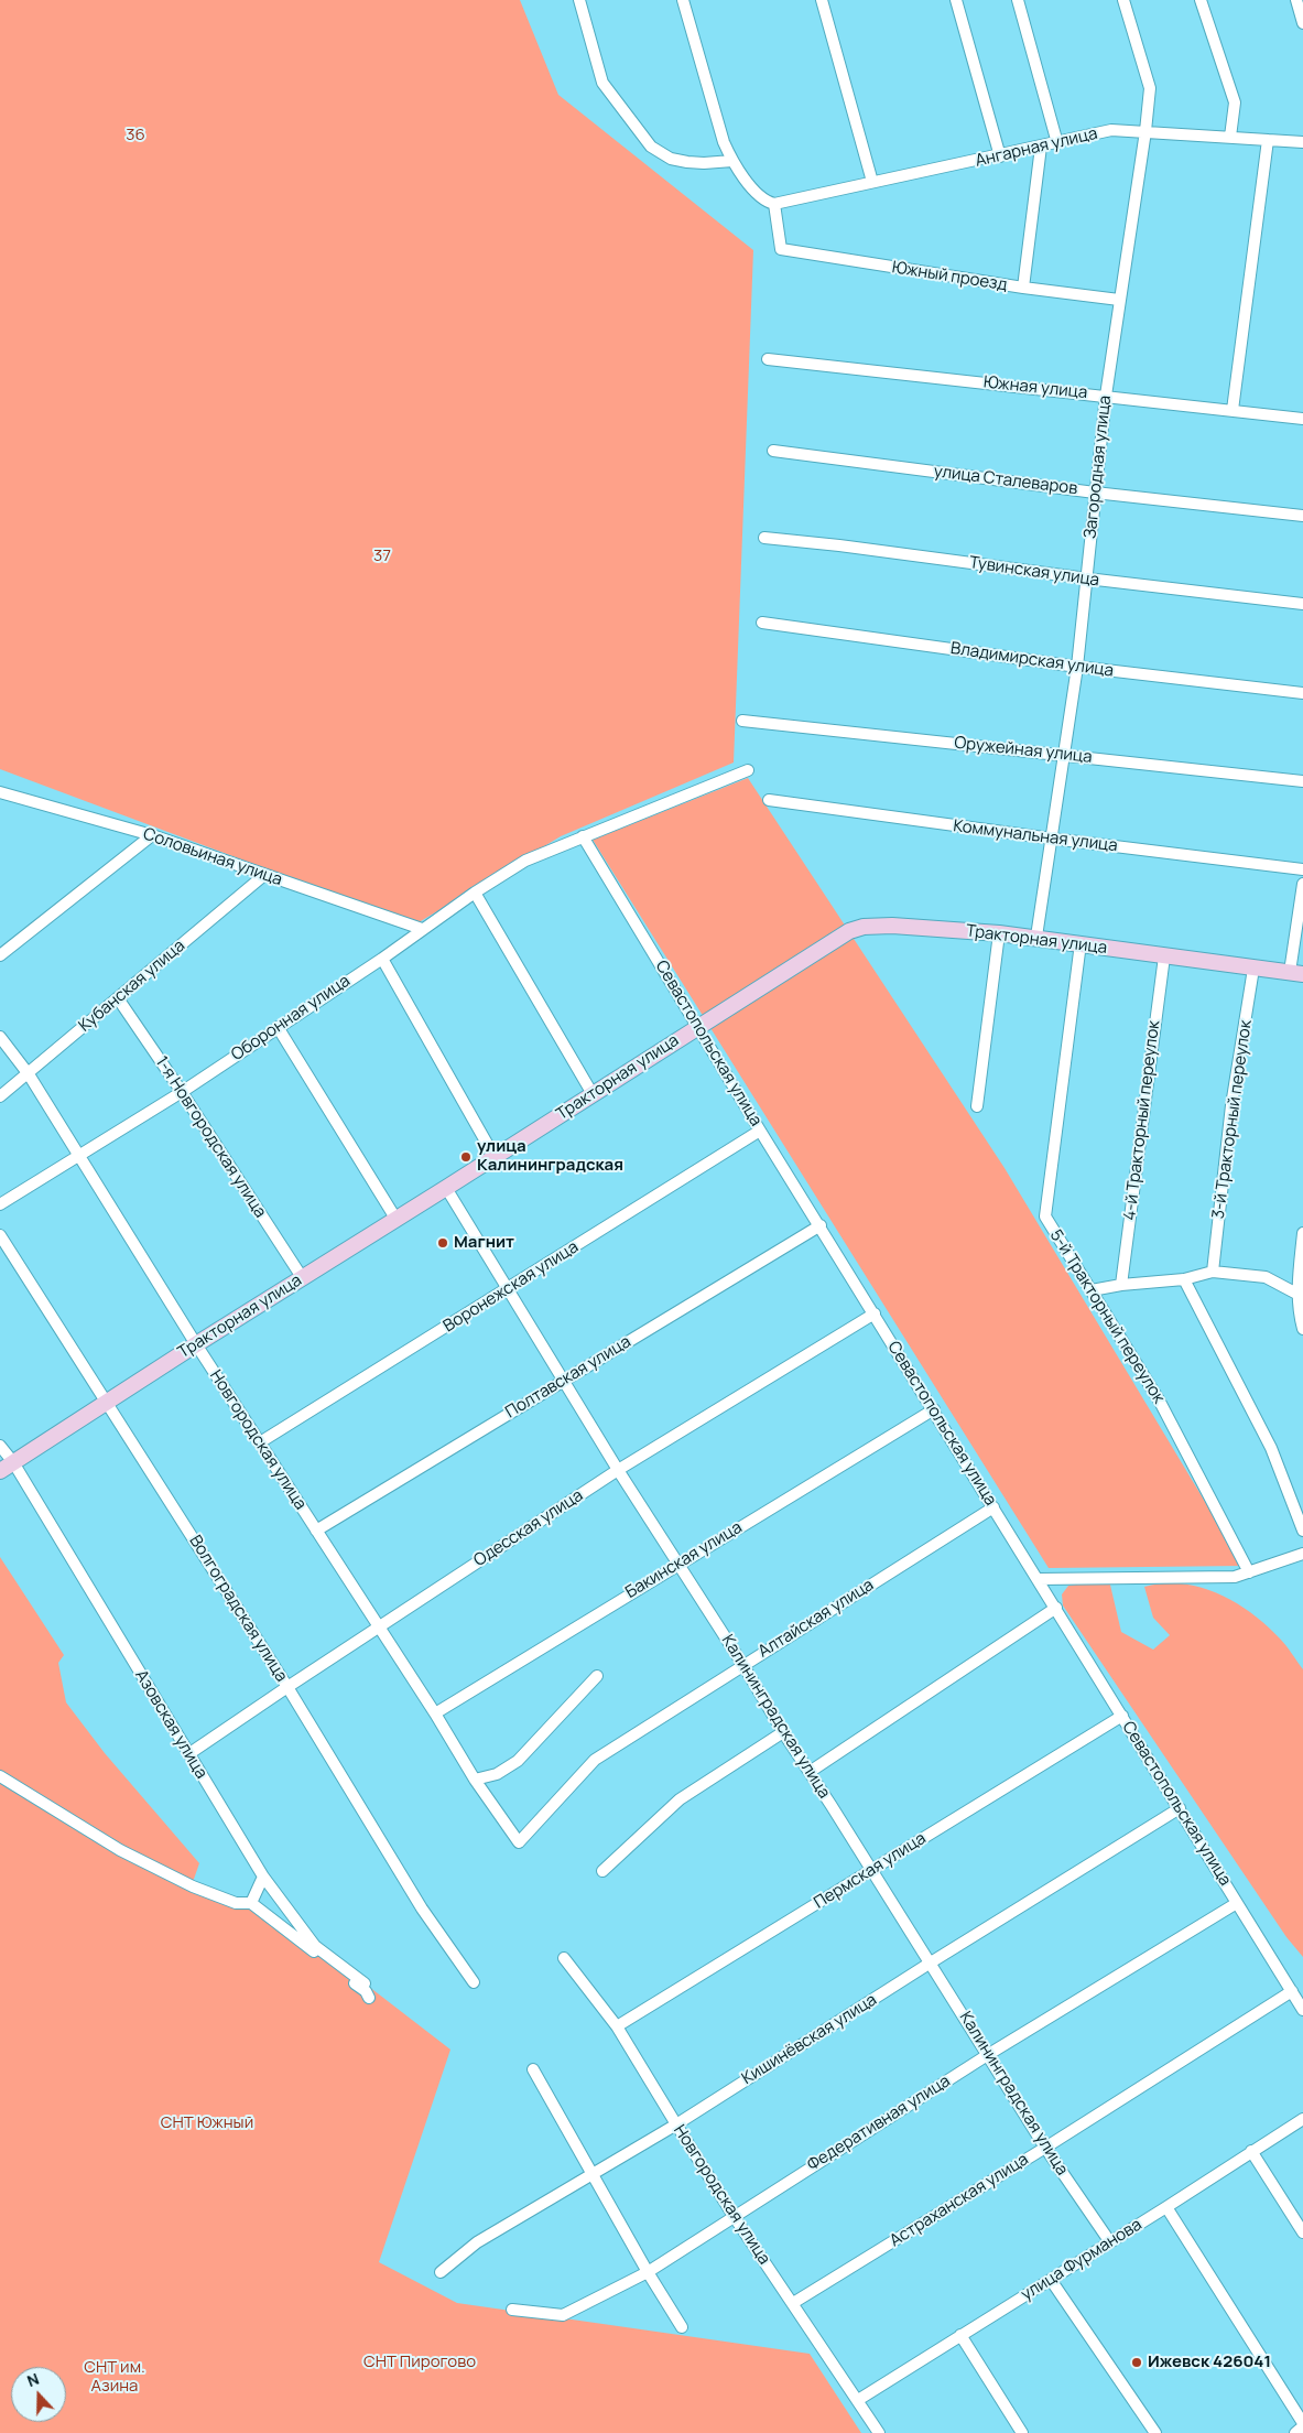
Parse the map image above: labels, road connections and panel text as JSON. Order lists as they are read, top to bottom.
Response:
{
  "streets": {
    "street": [
      "Ангарная улица",
      "Южный проезд",
      "Южная улица",
      "Загородная улица",
      "улица Сталеваров",
      "Тувинская улица",
      "Владимирская улица",
      "Оружейная улица",
      "Коммунальная улица",
      "Соловьиная улица",
      "Тракторная улица",
      "Кубанская улица",
      "Оборонная улица",
      "Севастопольская улица",
      "3-й Тракторный переулок",
      "4-й Тракторный переулок",
      "1-я Новгородская улица",
      "Воронежская улица",
      "5-й Тракторный переулок",
      "Полтавская улица",
      "Новгородская улица",
      "Одесская улица",
      "Бакинская улица",
      "Волгоградская улица",
      "Алтайская улица",
      "Калининградская улица",
      "Азовская улица",
      "Пермская улица",
      "Кишинёвская улица",
      "Федеративная улица",
      "Астраханская улица",
      "улица Фурманова"
    ]
  },
  "crossings": [
    ["Ангарная улица", "Южный проезд"],
    ["Ангарная улица", "Загородная улица"],
    ["Южный проезд", "Загородная улица"],
    ["Южная улица", "Загородная улица"],
    ["Загородная улица", "улица Сталеваров"],
    ["Загородная улица", "Тувинская улица"],
    ["Загородная улица", "Владимирская улица"],
    ["Загородная улица", "Оружейная улица"],
    ["Загородная улица", "Коммунальная улица"],
    ["Загородная улица", "Тракторная улица"],
    ["Соловьиная улица", "Кубанская улица"],
    ["Соловьиная улица", "Оборонная улица"],
    ["Тракторная улица", "Севастопольская улица"],
    ["Тракторная улица", "3-й Тракторный переулок"],
    ["Тракторная улица", "4-й Тракторный переулок"],
    ["Тракторная улица", "1-я Новгородская улица"],
    ["Тракторная улица", "5-й Тракторный переулок"],
    ["Тракторная улица", "Новгородская улица"],
    ["Тракторная улица", "Волгоградская улица"],
    ["Тракторная улица", "Калининградская улица"],
    ["Тракторная улица", "Азовская улица"],
    ["Кубанская улица", "1-я Новгородская улица"],
    ["Кубанская улица", "Новгородская улица"],
    ["Оборонная улица", "Севастопольская улица"],
    ["Оборонная улица", "1-я Новгородская улица"],
    ["Оборонная улица", "Новгородская улица"],
    ["Севастопольская улица", "Воронежская улица"],
    ["Севастопольская улица", "Полтавская улица"],
    ["Севастопольская улица", "Одесская улица"],
    ["Севастопольская улица", "Бакинская улица"],
    ["Севастопольская улица", "Алтайская улица"],
    ["Севастопольская улица", "Пермская улица"],
    ["Севастопольская улица", "Кишинёвская улица"],
    ["Севастопольская улица", "Федеративная улица"],
    ["Севастопольская улица", "Астраханская улица"],
    ["Воронежская улица", "Новгородская улица"],
    ["Воронежская улица", "Калининградская улица"],
    ["Полтавская улица", "Новгородская улица"],
    ["Полтавская улица", "Калининградская улица"],
    ["Новгородская улица", "Одесская улица"],
    ["Новгородская улица", "Бакинская улица"],
    ["Новгородская улица", "Алтайская улица"],
    ["Новгородская улица", "Пермская улица"],
    ["Новгородская улица", "Кишинёвская улица"],
    ["Новгородская улица", "Федеративная улица"],
    ["Новгородская улица", "Астраханская улица"],
    ["Новгородская улица", "улица Фурманова"],
    ["Одесская улица", "Волгоградская улица"],
    ["Одесская улица", "Калининградская улица"],
    ["Одесская улица", "Азовская улица"],
    ["Бакинская улица", "Калининградская улица"],
    ["Алтайская улица", "Калининградская улица"],
    ["Калининградская улица", "Пермская улица"],
    ["Калининградская улица", "Кишинёвская улица"],
    ["Калининградская улица", "Федеративная улица"],
    ["Калининградская улица", "Астраханская улица"],
    ["Калининградская улица", "улица Фурманова"]
  ],
  "parks": [
    "36",
    "37",
    "СНТ Южный",
    "СНТ Пирогово",
    "СНТ им. Азина"
  ],
  "places": ["улица Калининградская", "Магнит", "Ижевск 426041"],
  "north": "top"
}
